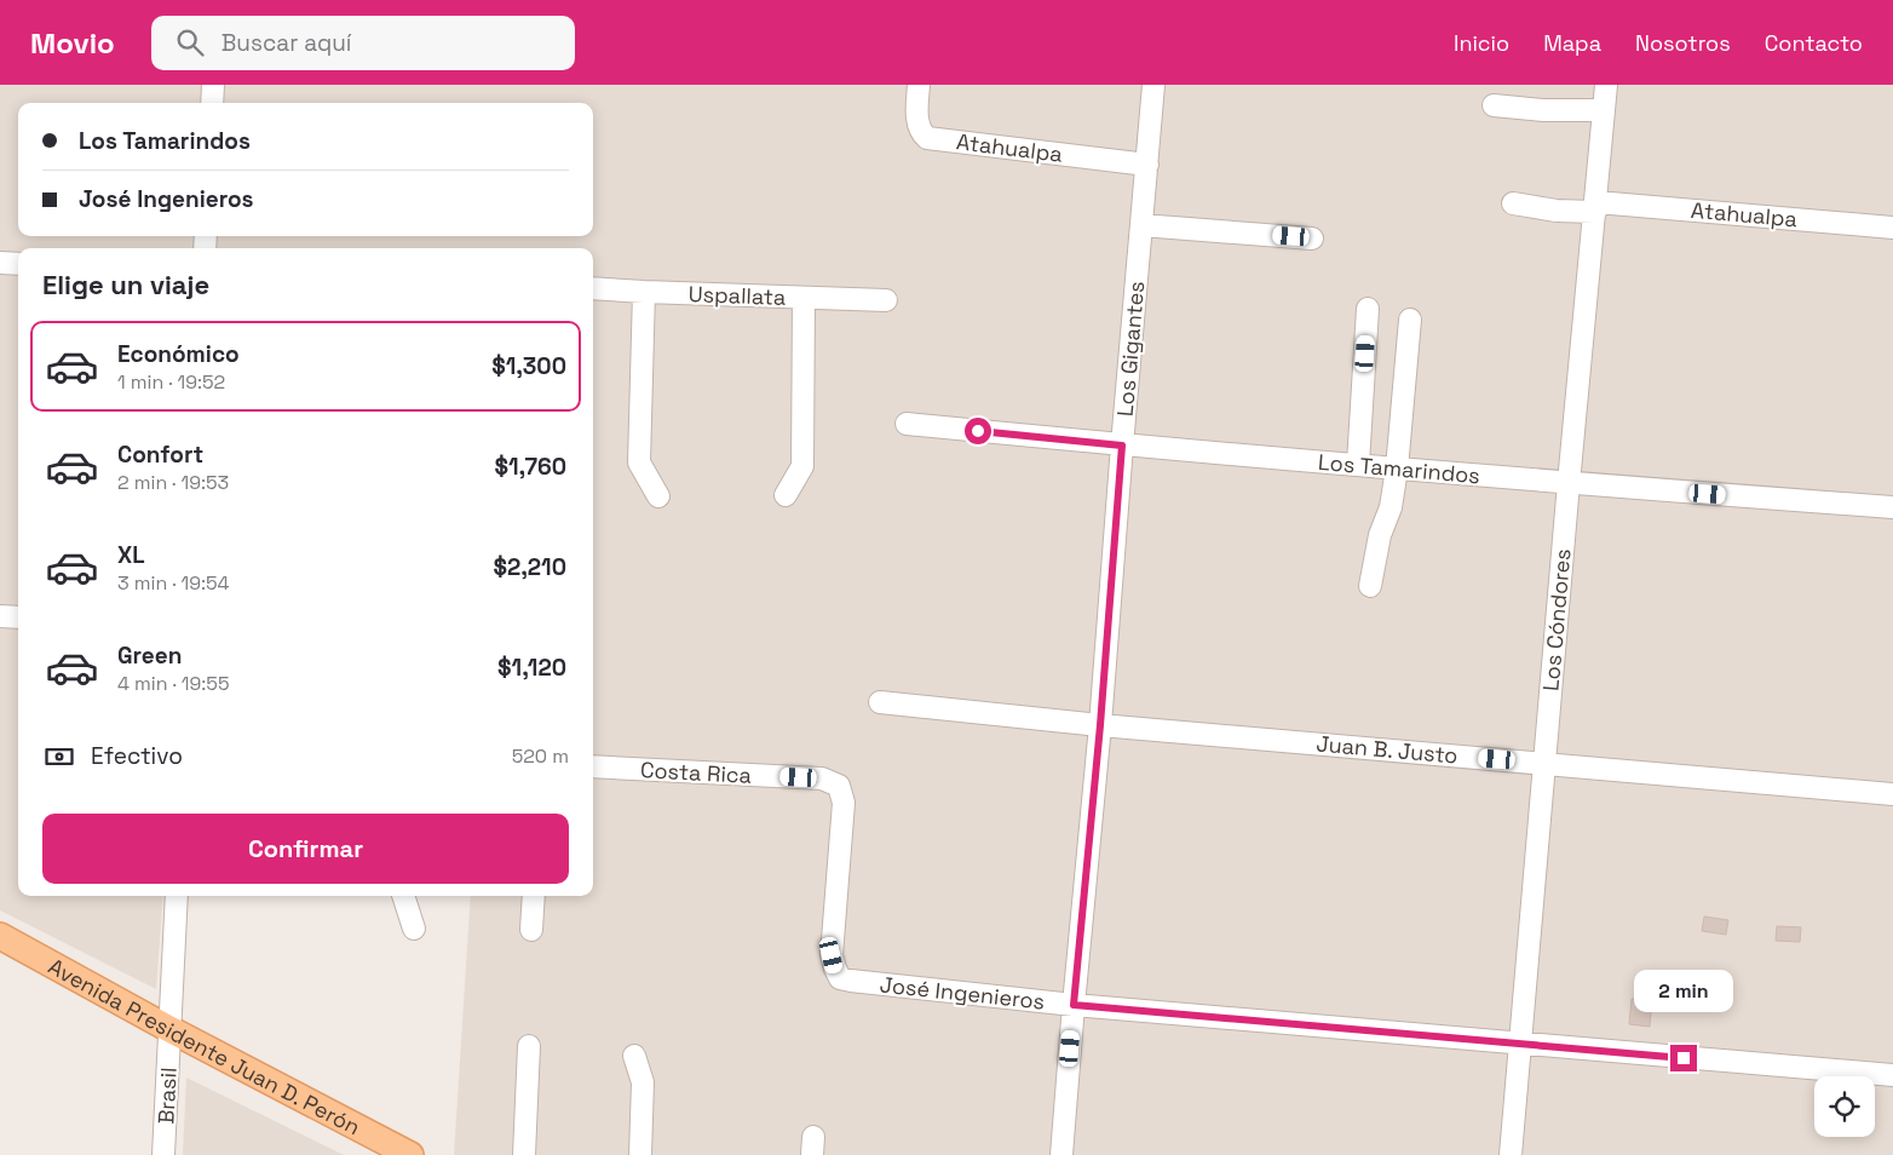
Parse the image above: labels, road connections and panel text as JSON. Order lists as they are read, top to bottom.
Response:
{
  "streets": {
    "main road": ["Avenida Presidente Juan D. Perón"],
    "street": [
      "Atahualpa",
      "Uspallata",
      "Los Gigantes",
      "Los Tamarindos",
      "Los Cóndores",
      "Juan B. Justo",
      "Costa Rica",
      "José Ingenieros",
      "Brasil"
    ]
  },
  "crossings": [
    ["Atahualpa", "Los Gigantes"],
    ["Atahualpa", "Los Cóndores"],
    ["Los Gigantes", "Los Tamarindos"],
    ["Los Gigantes", "Juan B. Justo"],
    ["Los Gigantes", "José Ingenieros"],
    ["Los Tamarindos", "Los Cóndores"],
    ["Los Cóndores", "Juan B. Justo"],
    ["Los Cóndores", "José Ingenieros"],
    ["Costa Rica", "José Ingenieros"],
    ["Avenida Presidente Juan D. Perón", "Brasil"]
  ],
  "page": {
    "header": "Movio",
    "search": "Buscar aquí",
    "nav": [
      "Inicio",
      "Mapa",
      "Nosotros",
      "Contacto"
    ],
    "banner": ["Los Tamarindos", "José Ingenieros"],
    "heading": "Elige un viaje",
    "list": [
      {
        "name": "Económico",
        "note": "1 min · 19:52",
        "value": "$1,300"
      },
      {
        "name": "Confort",
        "note": "2 min · 19:53",
        "value": "$1,760"
      },
      {
        "name": "XL",
        "note": "3 min · 19:54",
        "value": "$2,210"
      },
      {
        "name": "Green",
        "note": "4 min · 19:55",
        "value": "$1,120"
      }
    ],
    "pay": ["Efectivo", "520 m"],
    "buttons": "Confirmar",
    "bubble": "2 min"
  }
}
